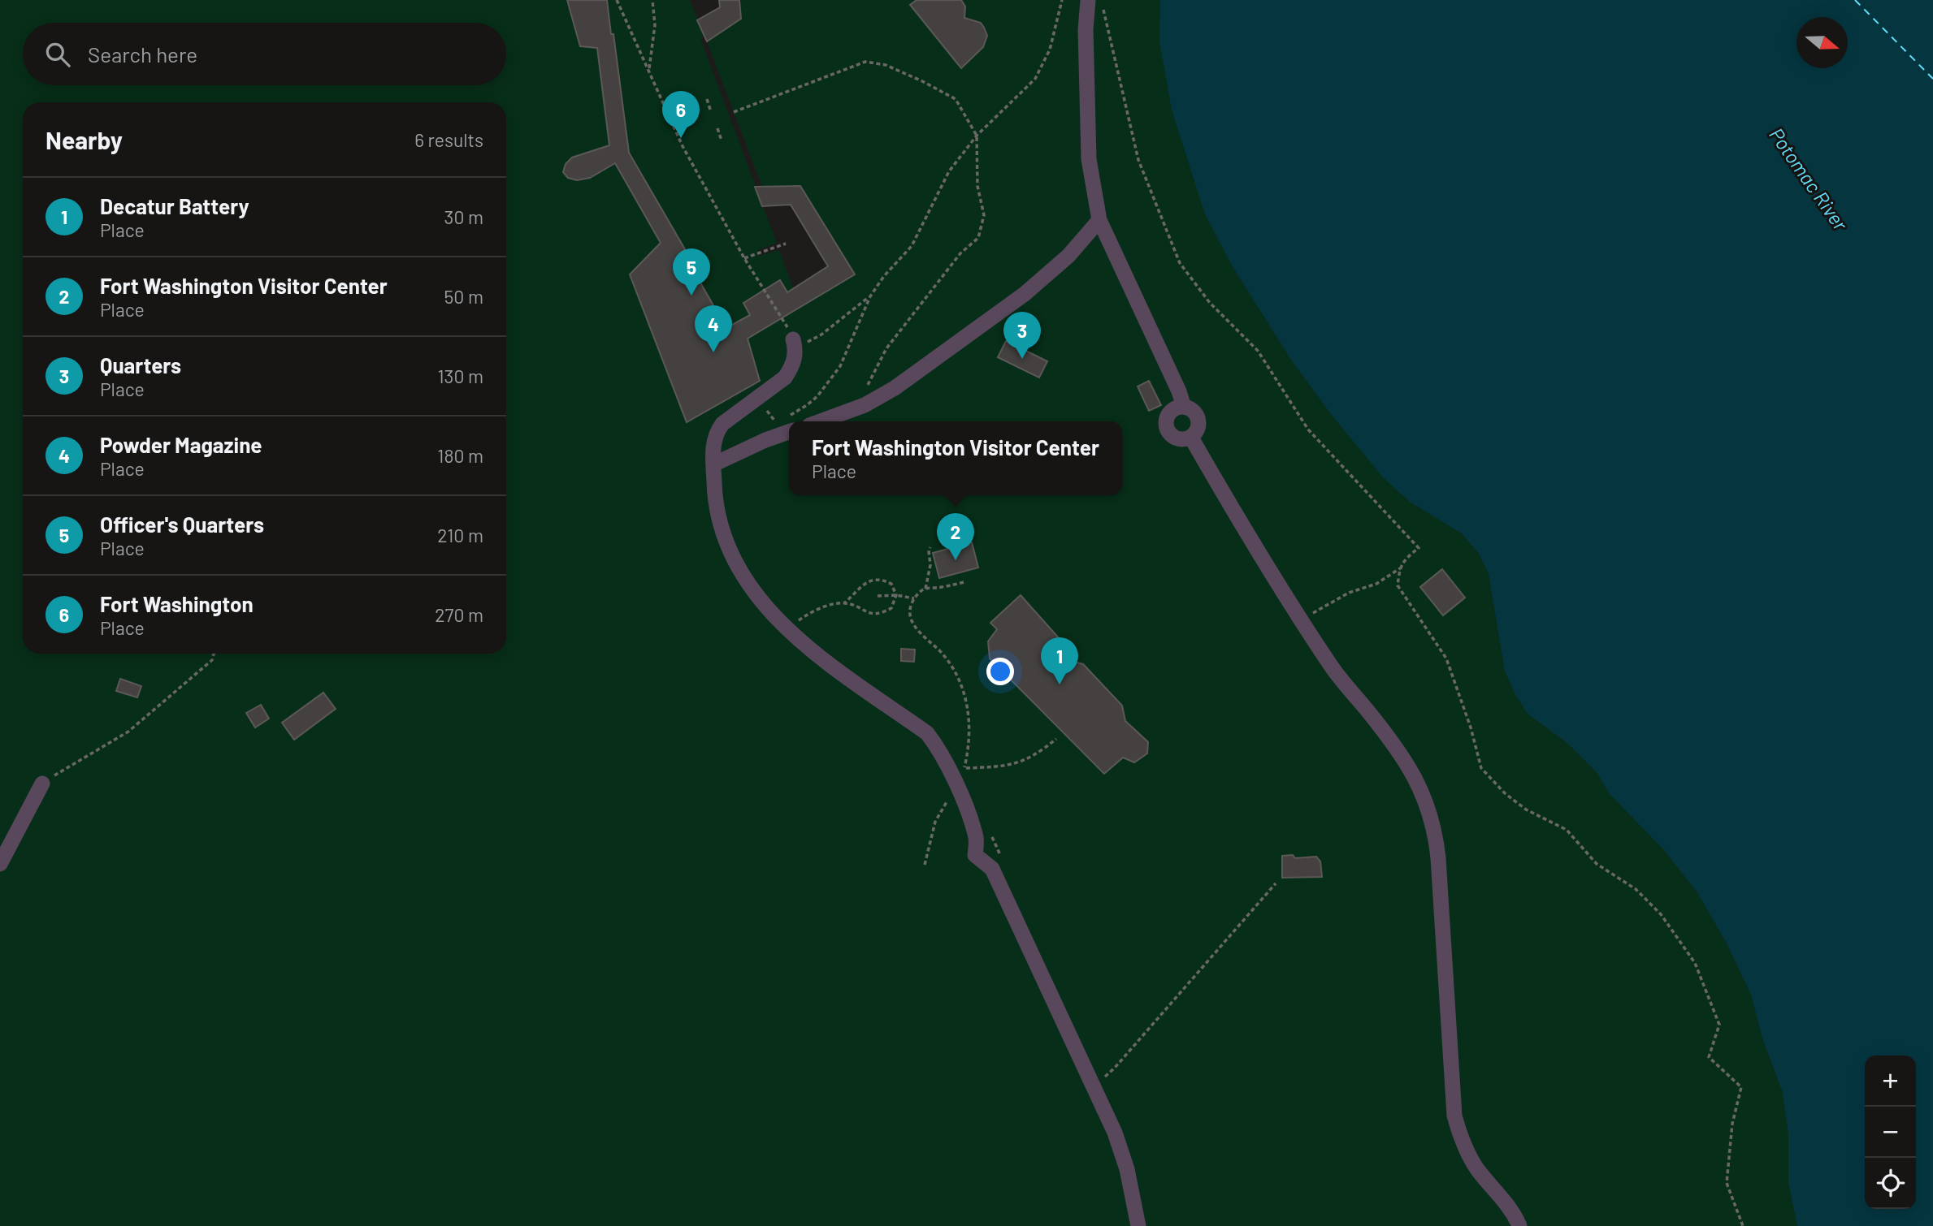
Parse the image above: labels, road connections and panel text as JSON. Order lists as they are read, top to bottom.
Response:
{
  "water": ["Potomac River"],
  "north": "right",
  "page": {
    "search": "Search here",
    "pins": [
      "6",
      "5",
      "4",
      "3",
      "2",
      "1"
    ],
    "heading": ["Nearby", "6 results"],
    "list": [
      {
        "mark": "1",
        "name": "Decatur Battery",
        "note": "Place",
        "value": "30 m"
      },
      {
        "mark": "2",
        "name": "Fort Washington Visitor Center",
        "note": "Place",
        "value": "50 m"
      },
      {
        "mark": "3",
        "name": "Quarters",
        "note": "Place",
        "value": "130 m"
      },
      {
        "mark": "4",
        "name": "Powder Magazine",
        "note": "Place",
        "value": "180 m"
      },
      {
        "mark": "5",
        "name": "Officer's Quarters",
        "note": "Place",
        "value": "210 m"
      },
      {
        "mark": "6",
        "name": "Fort Washington",
        "note": "Place",
        "value": "270 m"
      }
    ],
    "popup": ["Fort Washington Visitor Center", "Place"],
    "map_buttons": ["+", "−"]
  }
}
